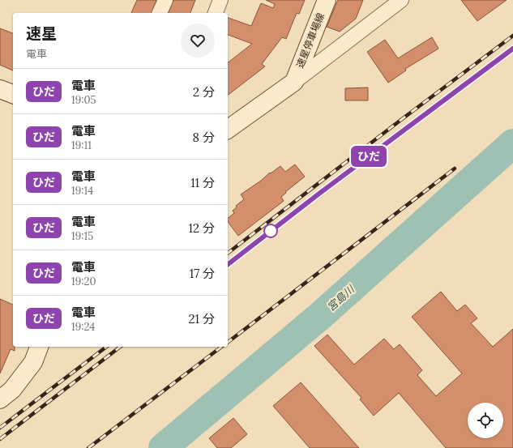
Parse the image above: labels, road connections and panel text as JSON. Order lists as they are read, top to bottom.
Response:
{
  "streets": {
    "street": ["速星停車場線"]
  },
  "water": ["宮島川"],
  "page": {
    "on_map": "ひだ",
    "heading": ["速星", "電車"],
    "list": [
      {
        "mark": "ひだ",
        "name": "電車",
        "note": "19:05",
        "value": "2 分"
      },
      {
        "mark": "ひだ",
        "name": "電車",
        "note": "19:11",
        "value": "8 分"
      },
      {
        "mark": "ひだ",
        "name": "電車",
        "note": "19:14",
        "value": "11 分"
      },
      {
        "mark": "ひだ",
        "name": "電車",
        "note": "19:15",
        "value": "12 分"
      },
      {
        "mark": "ひだ",
        "name": "電車",
        "note": "19:20",
        "value": "17 分"
      },
      {
        "mark": "ひだ",
        "name": "電車",
        "note": "19:24",
        "value": "21 分"
      }
    ]
  }
}
